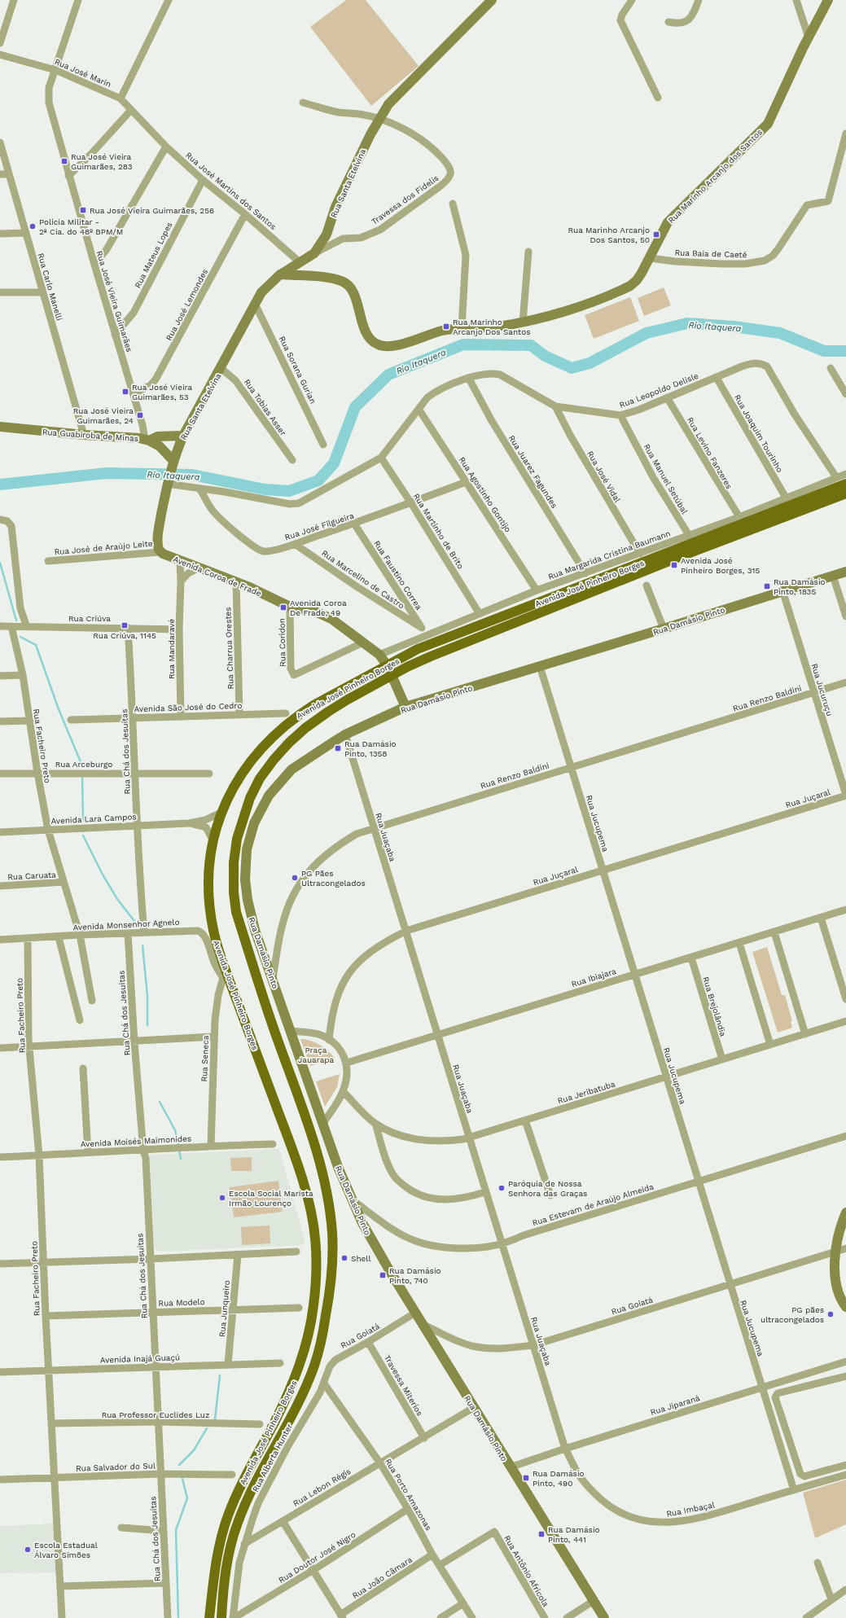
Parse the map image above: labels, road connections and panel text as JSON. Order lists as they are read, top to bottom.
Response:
{
  "streets": {
    "main road": ["Avenida José Pinheiro Borges"],
    "street": [
      "Rua José Marin",
      "Rua Marinho Arcanjo dos Santos",
      "Rua Santa Etelvina",
      "Rua José Martins dos Santos",
      "Travessa dos Fidelis",
      "Rua Baia de Caeté",
      "Rua Mateus Lopes",
      "Rua Carlo Manelli",
      "Rua José Vieira Guimarães",
      "Rua José Lemondes",
      "Rua Sorana Gurian",
      "Rua Leopoldo Delisle",
      "Rua Tobias Asser",
      "Rua Joaquim Tourinho",
      "Rua Guabiroba de Minas",
      "Rua Levino Fanzeres",
      "Rua Juarez Fagundes",
      "Rua José Vidal",
      "Rua Manuel Setúbal",
      "Rua Agostinho Gontijo",
      "Rua José Filgueira",
      "Rua Martinho de Brito",
      "Rua José de Araújo Leite",
      "Rua Margarida Cristina Baumann",
      "Rua Faustino Correa",
      "Avenida Coroa de Frade",
      "Rua Marcelino de Castro",
      "Rua Criúva",
      "Rua Damásio Pinto",
      "Rua Coridon",
      "Rua Charrua Orestes",
      "Rua Mandaravé",
      "Rua Jucuruçu",
      "Rua Renzo Baldini",
      "Avenida São José do Cedro",
      "Rua Facheiro Preto",
      "Rua Chá dos Jesuítas",
      "Rua Arceburgo",
      "Rua Juçaral",
      "Avenida Lara Campos",
      "Rua Jucupema",
      "Rua Juaçaba",
      "Rua Caruata",
      "Avenida Monsenhor Agnelo",
      "Rua Ibiajara",
      "Rua Brejolândia",
      "Rua Seneca",
      "Rua Jeribatuba",
      "Avenida Moisés Maimonides",
      "Rua Estevam de Araújo Almeida",
      "Rua Modelo",
      "Rua Goiatá",
      "Rua Junqueiro",
      "Avenida Inajá Guaçú",
      "Travessa Miterios",
      "Rua Jiparaná",
      "Rua Professor Euclides Luz",
      "Rua Alberta Hunter",
      "Rua Salvador do Sul",
      "Rua Lebon Régis",
      "Rua Porto Amazonas",
      "Rua Imbaçal",
      "Rua Doutor José Nigro",
      "Rua Antônio Africola",
      "Rua João Câmara"
    ]
  },
  "crossings": [
    ["Rua José Marin", "Rua José Martins dos Santos"],
    ["Rua José Marin", "Rua José Vieira Guimarães"],
    ["Rua Marinho Arcanjo dos Santos", "Rua Santa Etelvina"],
    ["Rua Marinho Arcanjo dos Santos", "Rua Baia de Caeté"],
    ["Rua Santa Etelvina", "Rua José Martins dos Santos"],
    ["Rua Santa Etelvina", "Travessa dos Fidelis"],
    ["Rua Santa Etelvina", "Rua Sorana Gurian"],
    ["Rua Santa Etelvina", "Rua Tobias Asser"],
    ["Rua Santa Etelvina", "Rua Guabiroba de Minas"],
    ["Rua José Martins dos Santos", "Rua Mateus Lopes"],
    ["Rua José Martins dos Santos", "Rua José Lemondes"],
    ["Rua Mateus Lopes", "Rua José Vieira Guimarães"],
    ["Rua Carlo Manelli", "Rua Guabiroba de Minas"],
    ["Rua José Vieira Guimarães", "Rua José Lemondes"],
    ["Rua José Vieira Guimarães", "Rua Guabiroba de Minas"],
    ["Rua Leopoldo Delisle", "Rua Joaquim Tourinho"],
    ["Rua Leopoldo Delisle", "Rua Levino Fanzeres"],
    ["Rua Leopoldo Delisle", "Rua Juarez Fagundes"],
    ["Rua Leopoldo Delisle", "Rua José Vidal"],
    ["Rua Leopoldo Delisle", "Rua Manuel Setúbal"],
    ["Rua Leopoldo Delisle", "Rua Agostinho Gontijo"],
    ["Rua Leopoldo Delisle", "Rua José Filgueira"],
    ["Rua Leopoldo Delisle", "Rua Martinho de Brito"],
    ["Rua Leopoldo Delisle", "Rua Margarida Cristina Baumann"],
    ["Rua Joaquim Tourinho", "Rua Margarida Cristina Baumann"],
    ["Rua Levino Fanzeres", "Rua Margarida Cristina Baumann"],
    ["Rua Juarez Fagundes", "Rua Margarida Cristina Baumann"],
    ["Rua José Vidal", "Rua Margarida Cristina Baumann"],
    ["Rua Manuel Setúbal", "Rua Margarida Cristina Baumann"],
    ["Rua Manuel Setúbal", "Avenida José Pinheiro Borges"],
    ["Rua Agostinho Gontijo", "Rua José Filgueira"],
    ["Rua Agostinho Gontijo", "Rua Margarida Cristina Baumann"],
    ["Rua José Filgueira", "Rua Martinho de Brito"],
    ["Rua José Filgueira", "Rua Faustino Correa"],
    ["Rua José Filgueira", "Rua Marcelino de Castro"],
    ["Rua Martinho de Brito", "Rua Margarida Cristina Baumann"],
    ["Rua José de Araújo Leite", "Avenida Coroa de Frade"],
    ["Rua Margarida Cristina Baumann", "Rua Faustino Correa"],
    ["Rua Margarida Cristina Baumann", "Avenida Coroa de Frade"],
    ["Rua Margarida Cristina Baumann", "Avenida José Pinheiro Borges"],
    ["Rua Faustino Correa", "Rua Marcelino de Castro"],
    ["Avenida Coroa de Frade", "Avenida José Pinheiro Borges"],
    ["Avenida Coroa de Frade", "Rua Damásio Pinto"],
    ["Avenida Coroa de Frade", "Rua Coridon"],
    ["Avenida Coroa de Frade", "Rua Charrua Orestes"],
    ["Avenida Coroa de Frade", "Rua Mandaravé"],
    ["Avenida José Pinheiro Borges", "Avenida Lara Campos"],
    ["Avenida José Pinheiro Borges", "Avenida Monsenhor Agnelo"],
    ["Avenida José Pinheiro Borges", "Rua Seneca"],
    ["Rua Criúva", "Rua Mandaravé"],
    ["Rua Criúva", "Rua Facheiro Preto"],
    ["Rua Criúva", "Rua Chá dos Jesuítas"],
    ["Rua Damásio Pinto", "Rua Jucuruçu"],
    ["Rua Damásio Pinto", "Rua Renzo Baldini"],
    ["Rua Damásio Pinto", "Rua Jucupema"],
    ["Rua Damásio Pinto", "Rua Juaçaba"],
    ["Rua Damásio Pinto", "Rua Estevam de Araújo Almeida"],
    ["Rua Damásio Pinto", "Rua Goiatá"],
    ["Rua Damásio Pinto", "Rua Jiparaná"],
    ["Rua Damásio Pinto", "Rua Lebon Régis"],
    ["Rua Charrua Orestes", "Avenida São José do Cedro"],
    ["Rua Mandaravé", "Avenida São José do Cedro"],
    ["Rua Jucuruçu", "Rua Renzo Baldini"],
    ["Rua Jucuruçu", "Rua Juçaral"],
    ["Rua Renzo Baldini", "Rua Jucupema"],
    ["Rua Renzo Baldini", "Rua Juaçaba"],
    ["Avenida São José do Cedro", "Rua Chá dos Jesuítas"],
    ["Rua Facheiro Preto", "Rua Arceburgo"],
    ["Rua Facheiro Preto", "Avenida Lara Campos"],
    ["Rua Facheiro Preto", "Rua Caruata"],
    ["Rua Facheiro Preto", "Avenida Monsenhor Agnelo"],
    ["Rua Facheiro Preto", "Avenida Moisés Maimonides"],
    ["Rua Facheiro Preto", "Rua Modelo"],
    ["Rua Facheiro Preto", "Avenida Inajá Guaçú"],
    ["Rua Facheiro Preto", "Rua Professor Euclides Luz"],
    ["Rua Facheiro Preto", "Rua Salvador do Sul"],
    ["Rua Chá dos Jesuítas", "Rua Arceburgo"],
    ["Rua Chá dos Jesuítas", "Avenida Lara Campos"],
    ["Rua Chá dos Jesuítas", "Avenida Monsenhor Agnelo"],
    ["Rua Chá dos Jesuítas", "Avenida Moisés Maimonides"],
    ["Rua Chá dos Jesuítas", "Rua Modelo"],
    ["Rua Chá dos Jesuítas", "Avenida Inajá Guaçú"],
    ["Rua Chá dos Jesuítas", "Rua Professor Euclides Luz"],
    ["Rua Chá dos Jesuítas", "Rua Salvador do Sul"],
    ["Rua Juçaral", "Rua Jucupema"],
    ["Rua Juçaral", "Rua Juaçaba"],
    ["Rua Jucupema", "Rua Ibiajara"],
    ["Rua Jucupema", "Rua Jeribatuba"],
    ["Rua Jucupema", "Rua Estevam de Araújo Almeida"],
    ["Rua Jucupema", "Rua Goiatá"],
    ["Rua Jucupema", "Rua Jiparaná"],
    ["Rua Jucupema", "Rua Imbaçal"],
    ["Rua Juaçaba", "Rua Ibiajara"],
    ["Rua Juaçaba", "Rua Jeribatuba"],
    ["Rua Juaçaba", "Rua Estevam de Araújo Almeida"],
    ["Rua Juaçaba", "Rua Goiatá"],
    ["Rua Juaçaba", "Rua Jiparaná"],
    ["Rua Juaçaba", "Rua Imbaçal"],
    ["Avenida Monsenhor Agnelo", "Rua Seneca"],
    ["Rua Ibiajara", "Rua Brejolândia"],
    ["Rua Brejolândia", "Rua Jeribatuba"],
    ["Rua Seneca", "Avenida Moisés Maimonides"],
    ["Rua Modelo", "Rua Junqueiro"],
    ["Rua Goiatá", "Travessa Miterios"],
    ["Rua Goiatá", "Rua Alberta Hunter"],
    ["Rua Goiatá", "Rua Porto Amazonas"],
    ["Rua Junqueiro", "Avenida Inajá Guaçú"],
    ["Travessa Miterios", "Rua Lebon Régis"],
    ["Rua Jiparaná", "Rua Imbaçal"],
    ["Rua Alberta Hunter", "Rua Lebon Régis"],
    ["Rua Alberta Hunter", "Rua Porto Amazonas"],
    ["Rua Lebon Régis", "Rua Porto Amazonas"],
    ["Rua Porto Amazonas", "Rua Doutor José Nigro"],
    ["Rua Porto Amazonas", "Rua Antônio Africola"],
    ["Rua Porto Amazonas", "Rua João Câmara"]
  ],
  "water": ["Rio Itaquera"],
  "parks": ["Praça Jauarapa"],
  "places": {
    "transit": [
      "Rua José Vieira Guimarães, 283",
      "Rua José Vieira Guimarães, 256",
      "Rua Marinho Arcanjo Dos Santos, 50",
      "Rua Marinho Arcanjo Dos Santos",
      "Rua José Vieira Guimarães, 53",
      "Rua José Vieira Guimarães, 24",
      "Avenida José Pinheiro Borges, 315",
      "Rua Damásio Pinto, 1835",
      "Avenida Coroa De Frade, 49",
      "Rua Criúva, 1145",
      "Rua Damásio Pinto, 1358",
      "Rua Damásio Pinto, 740",
      "Rua Damásio Pinto, 490",
      "Rua Damásio Pinto, 441"
    ],
    "other": [
      "Polícia Militar - 2ª Cia. do 48º BPM/M",
      "PG Pães Ultracongelados",
      "Paróquia de Nossa Senhora das Graças",
      "Escola Social Marista Irmão Lourenço",
      "Shell",
      "PG pães ultracongelados",
      "Escola Estadual Álvaro Simões"
    ]
  }
}
